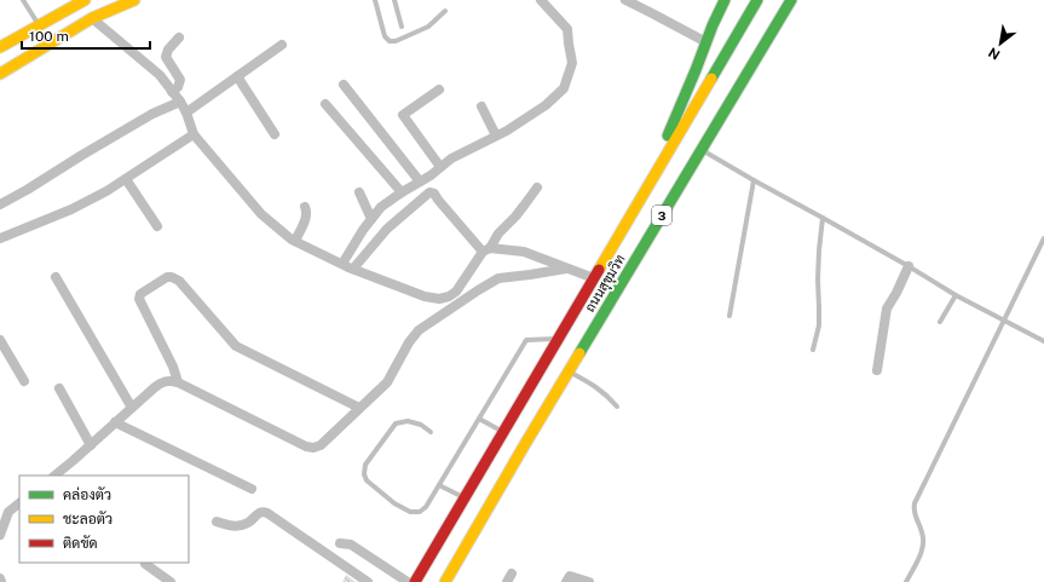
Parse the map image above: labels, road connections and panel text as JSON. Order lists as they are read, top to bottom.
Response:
{
  "streets": {
    "main road": ["3", "ถนนสุขุมวิท"]
  },
  "legend": ["คล่องตัว", "ชะลอตัว", "ติดขัด"],
  "scale_bar": "100 m",
  "north": "bottom left"
}
